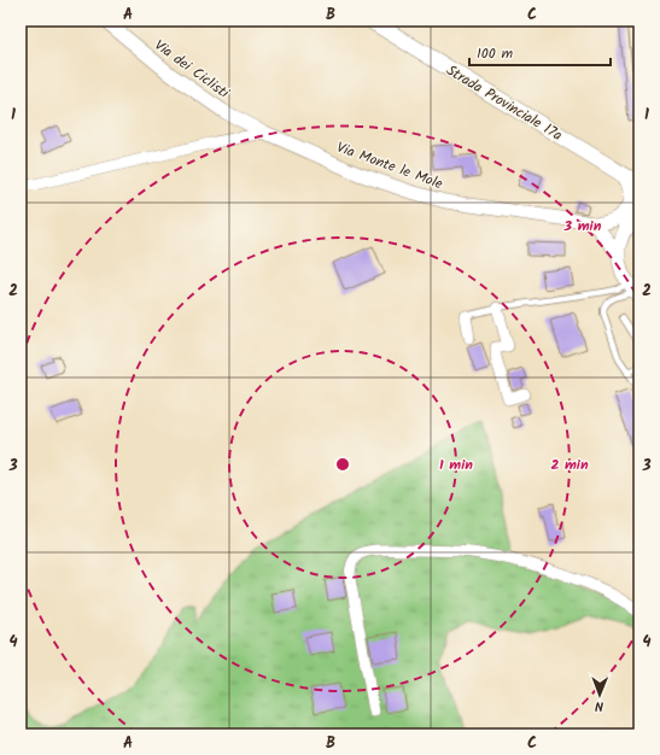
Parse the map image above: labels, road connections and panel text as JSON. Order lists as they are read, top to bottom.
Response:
{
  "streets": {
    "main road": ["Strada Provinciale 17a"],
    "street": ["Via dei Ciclisti", "Via Monte le Mole"]
  },
  "crossings": [
    ["Via dei Ciclisti", "Via Monte le Mole"]
  ],
  "scale_bar": "100 m",
  "north": "bottom",
  "grid": {
    "columns": ["A", "B", "C"],
    "rows": [
      "1",
      "2",
      "3",
      "4"
    ]
  },
  "rings": ["3 min", "1 min", "2 min"]
}
